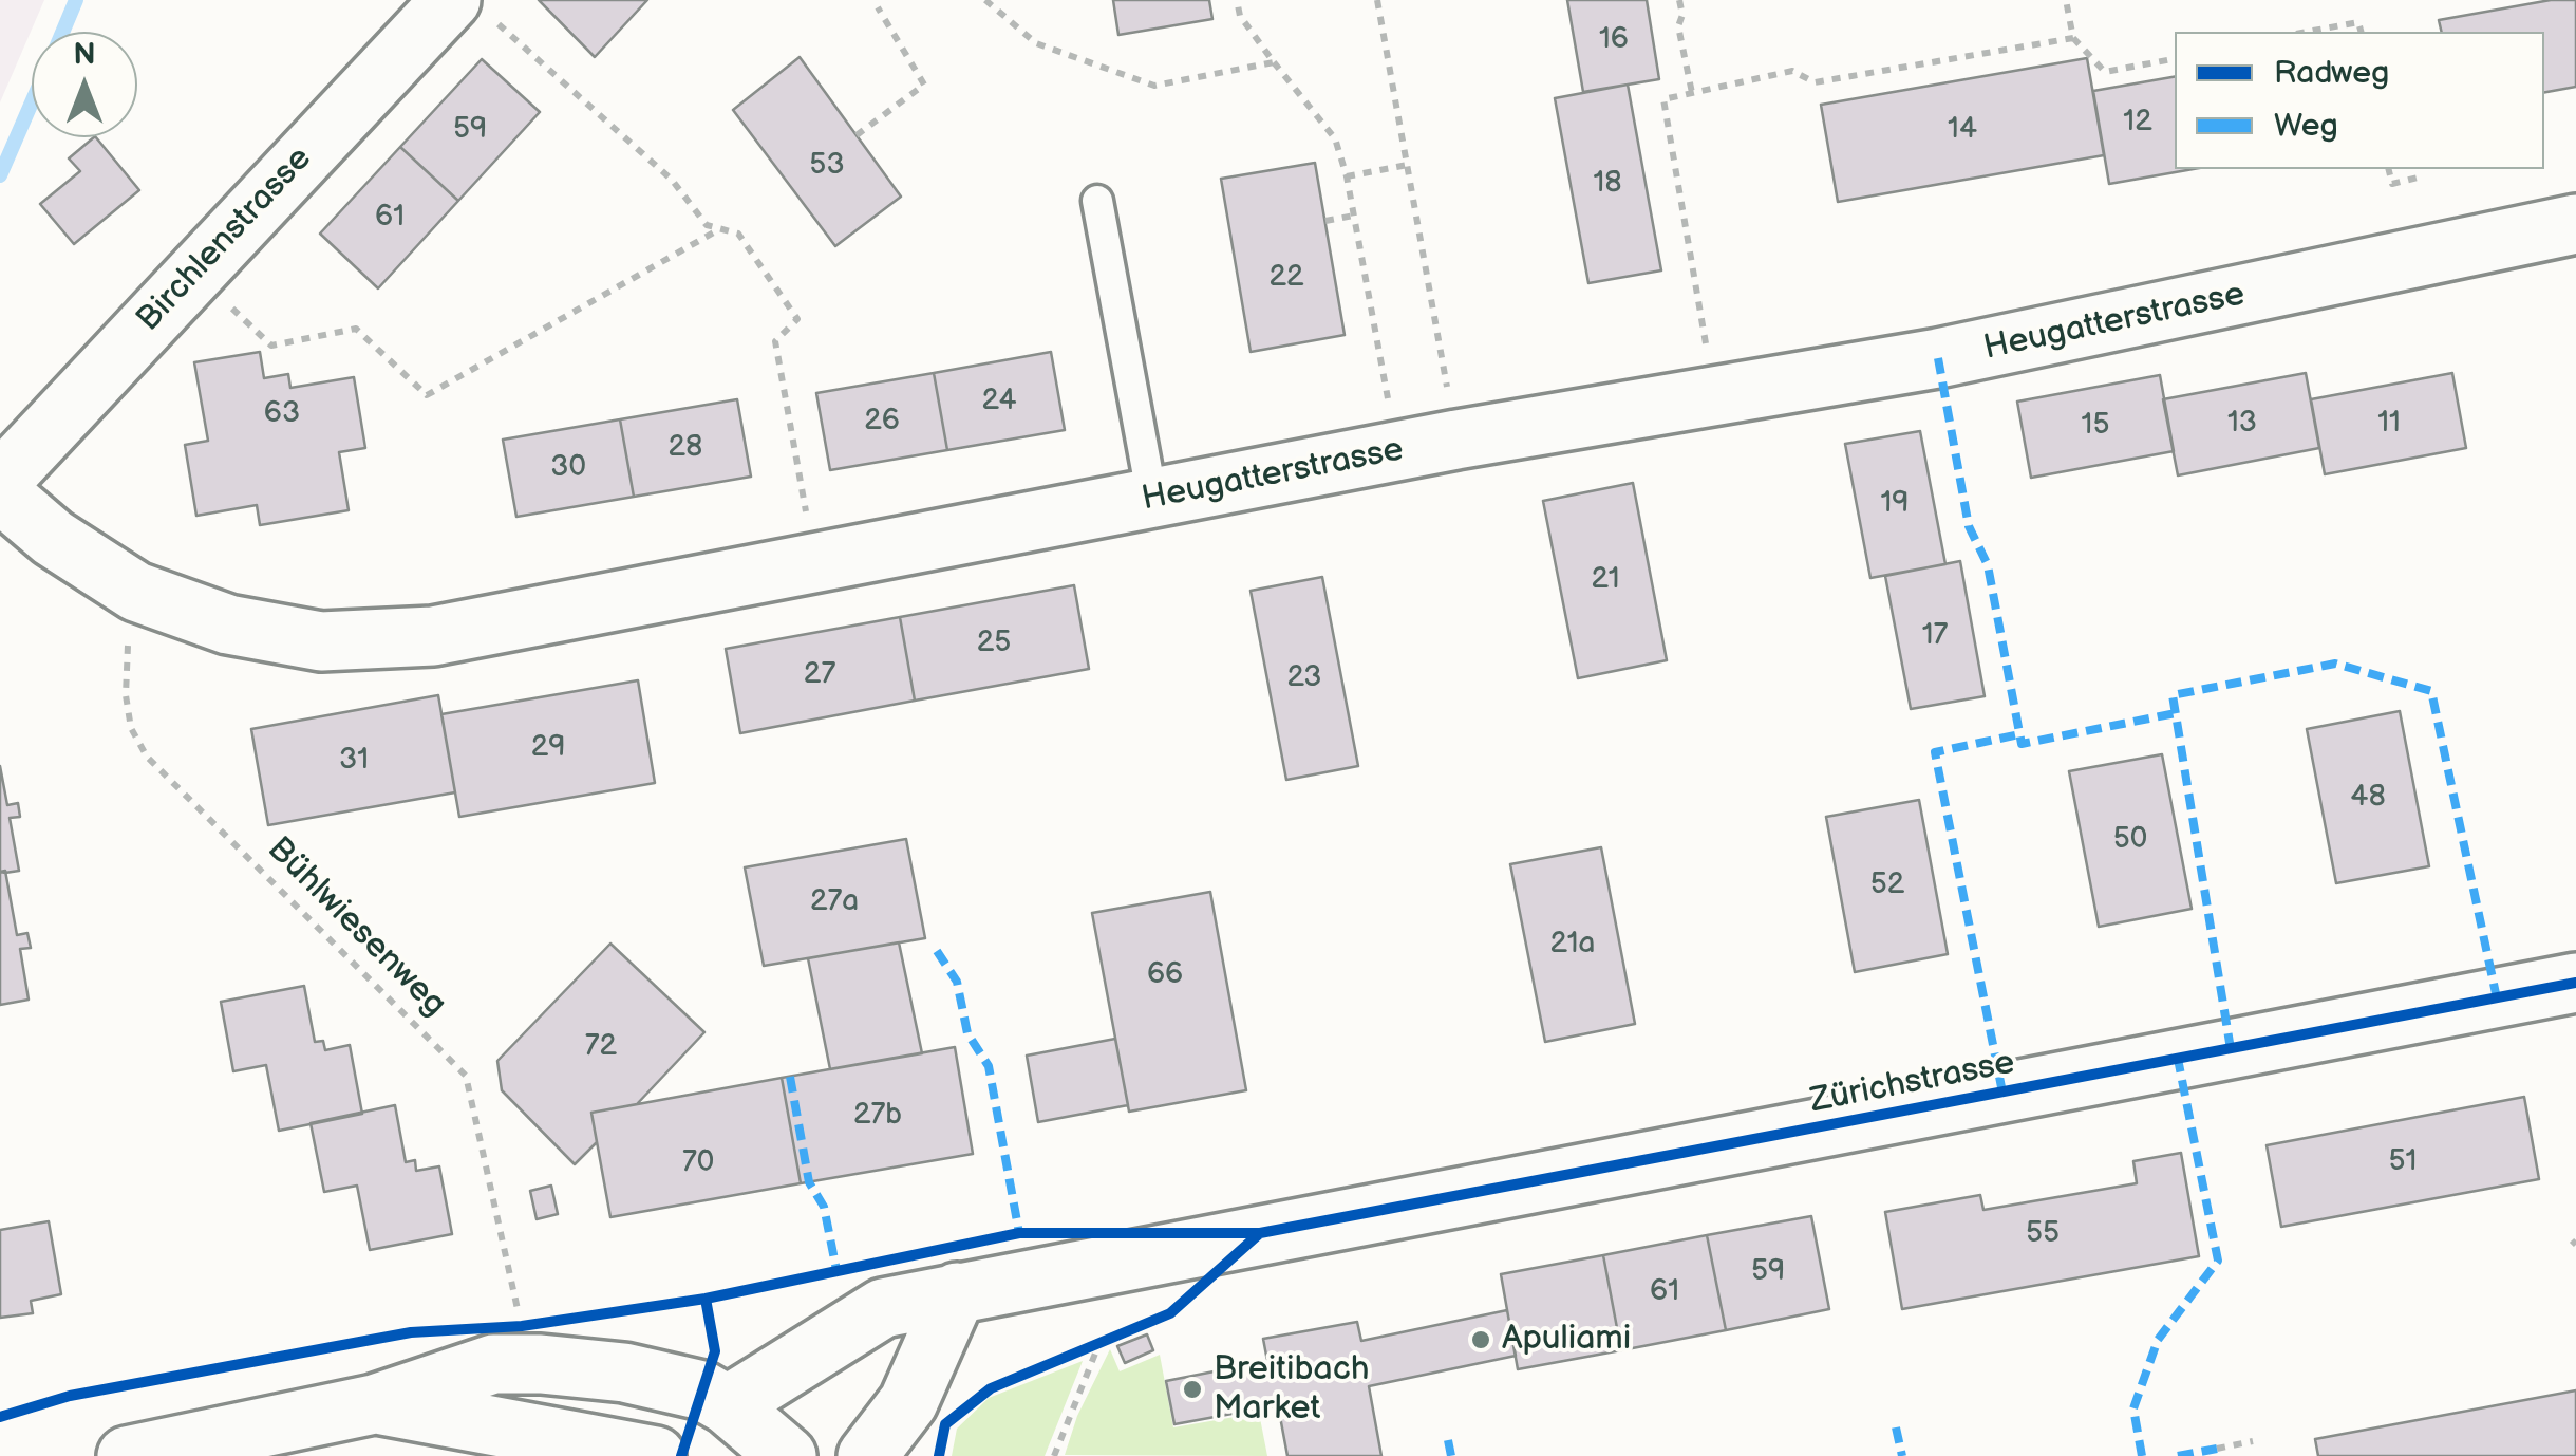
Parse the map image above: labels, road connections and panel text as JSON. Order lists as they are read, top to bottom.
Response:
{
  "streets": {
    "street": ["Birchlenstrasse", "Heugatterstrasse", "Zürichstrasse"],
    "path": ["Bühlwiesenweg"]
  },
  "crossings": [
    ["Heugatterstrasse", "Bühlwiesenweg"]
  ],
  "places": ["Apuliami", "Breitibach Market"],
  "house_numbers": [
    "16",
    "12",
    "59",
    "14",
    "53",
    "18",
    "61",
    "22",
    "24",
    "63",
    "26",
    "13",
    "11",
    "15",
    "28",
    "30",
    "19",
    "21",
    "17",
    "25",
    "27",
    "23",
    "29",
    "31",
    "48",
    "50",
    "52",
    "27a",
    "21a",
    "66",
    "72",
    "27b",
    "51",
    "70",
    "55",
    "59",
    "61"
  ],
  "legend": ["Radweg", "Weg"],
  "north": "top"
}
